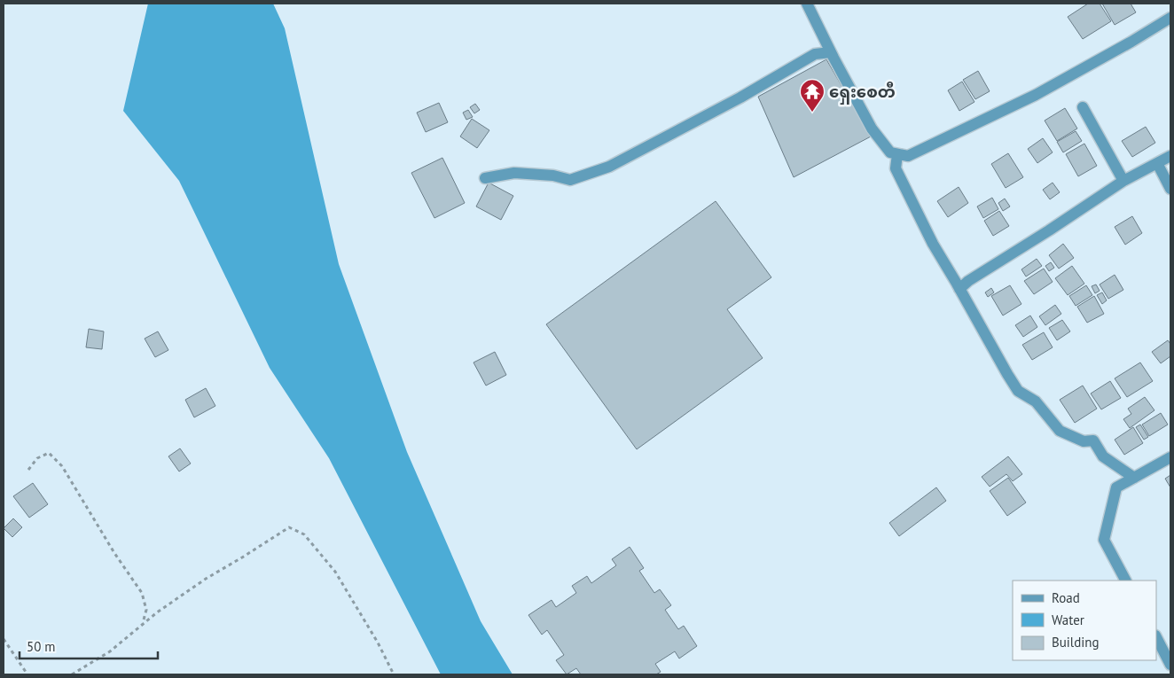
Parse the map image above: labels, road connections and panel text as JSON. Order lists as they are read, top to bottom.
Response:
{
  "places": {
    "temple": ["ရှေးစေတီ"]
  },
  "legend": ["Road", "Water", "Building"],
  "scale_bar": "50 m"
}
